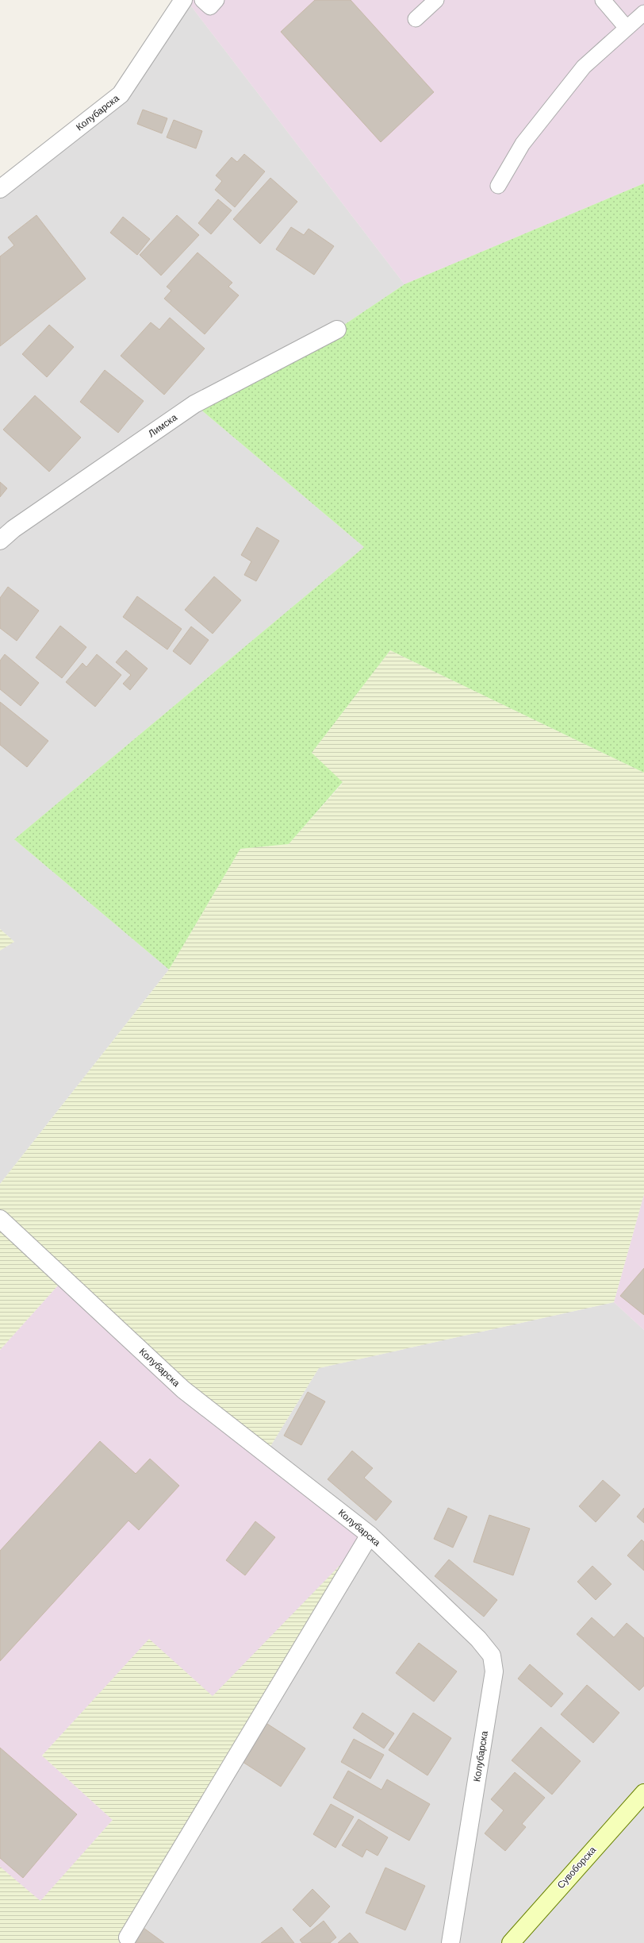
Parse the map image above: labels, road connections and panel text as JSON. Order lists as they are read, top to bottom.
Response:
{
  "streets": {
    "main road": ["Сувоборска"],
    "street": ["Колубарска", "Лимска"]
  }
}
